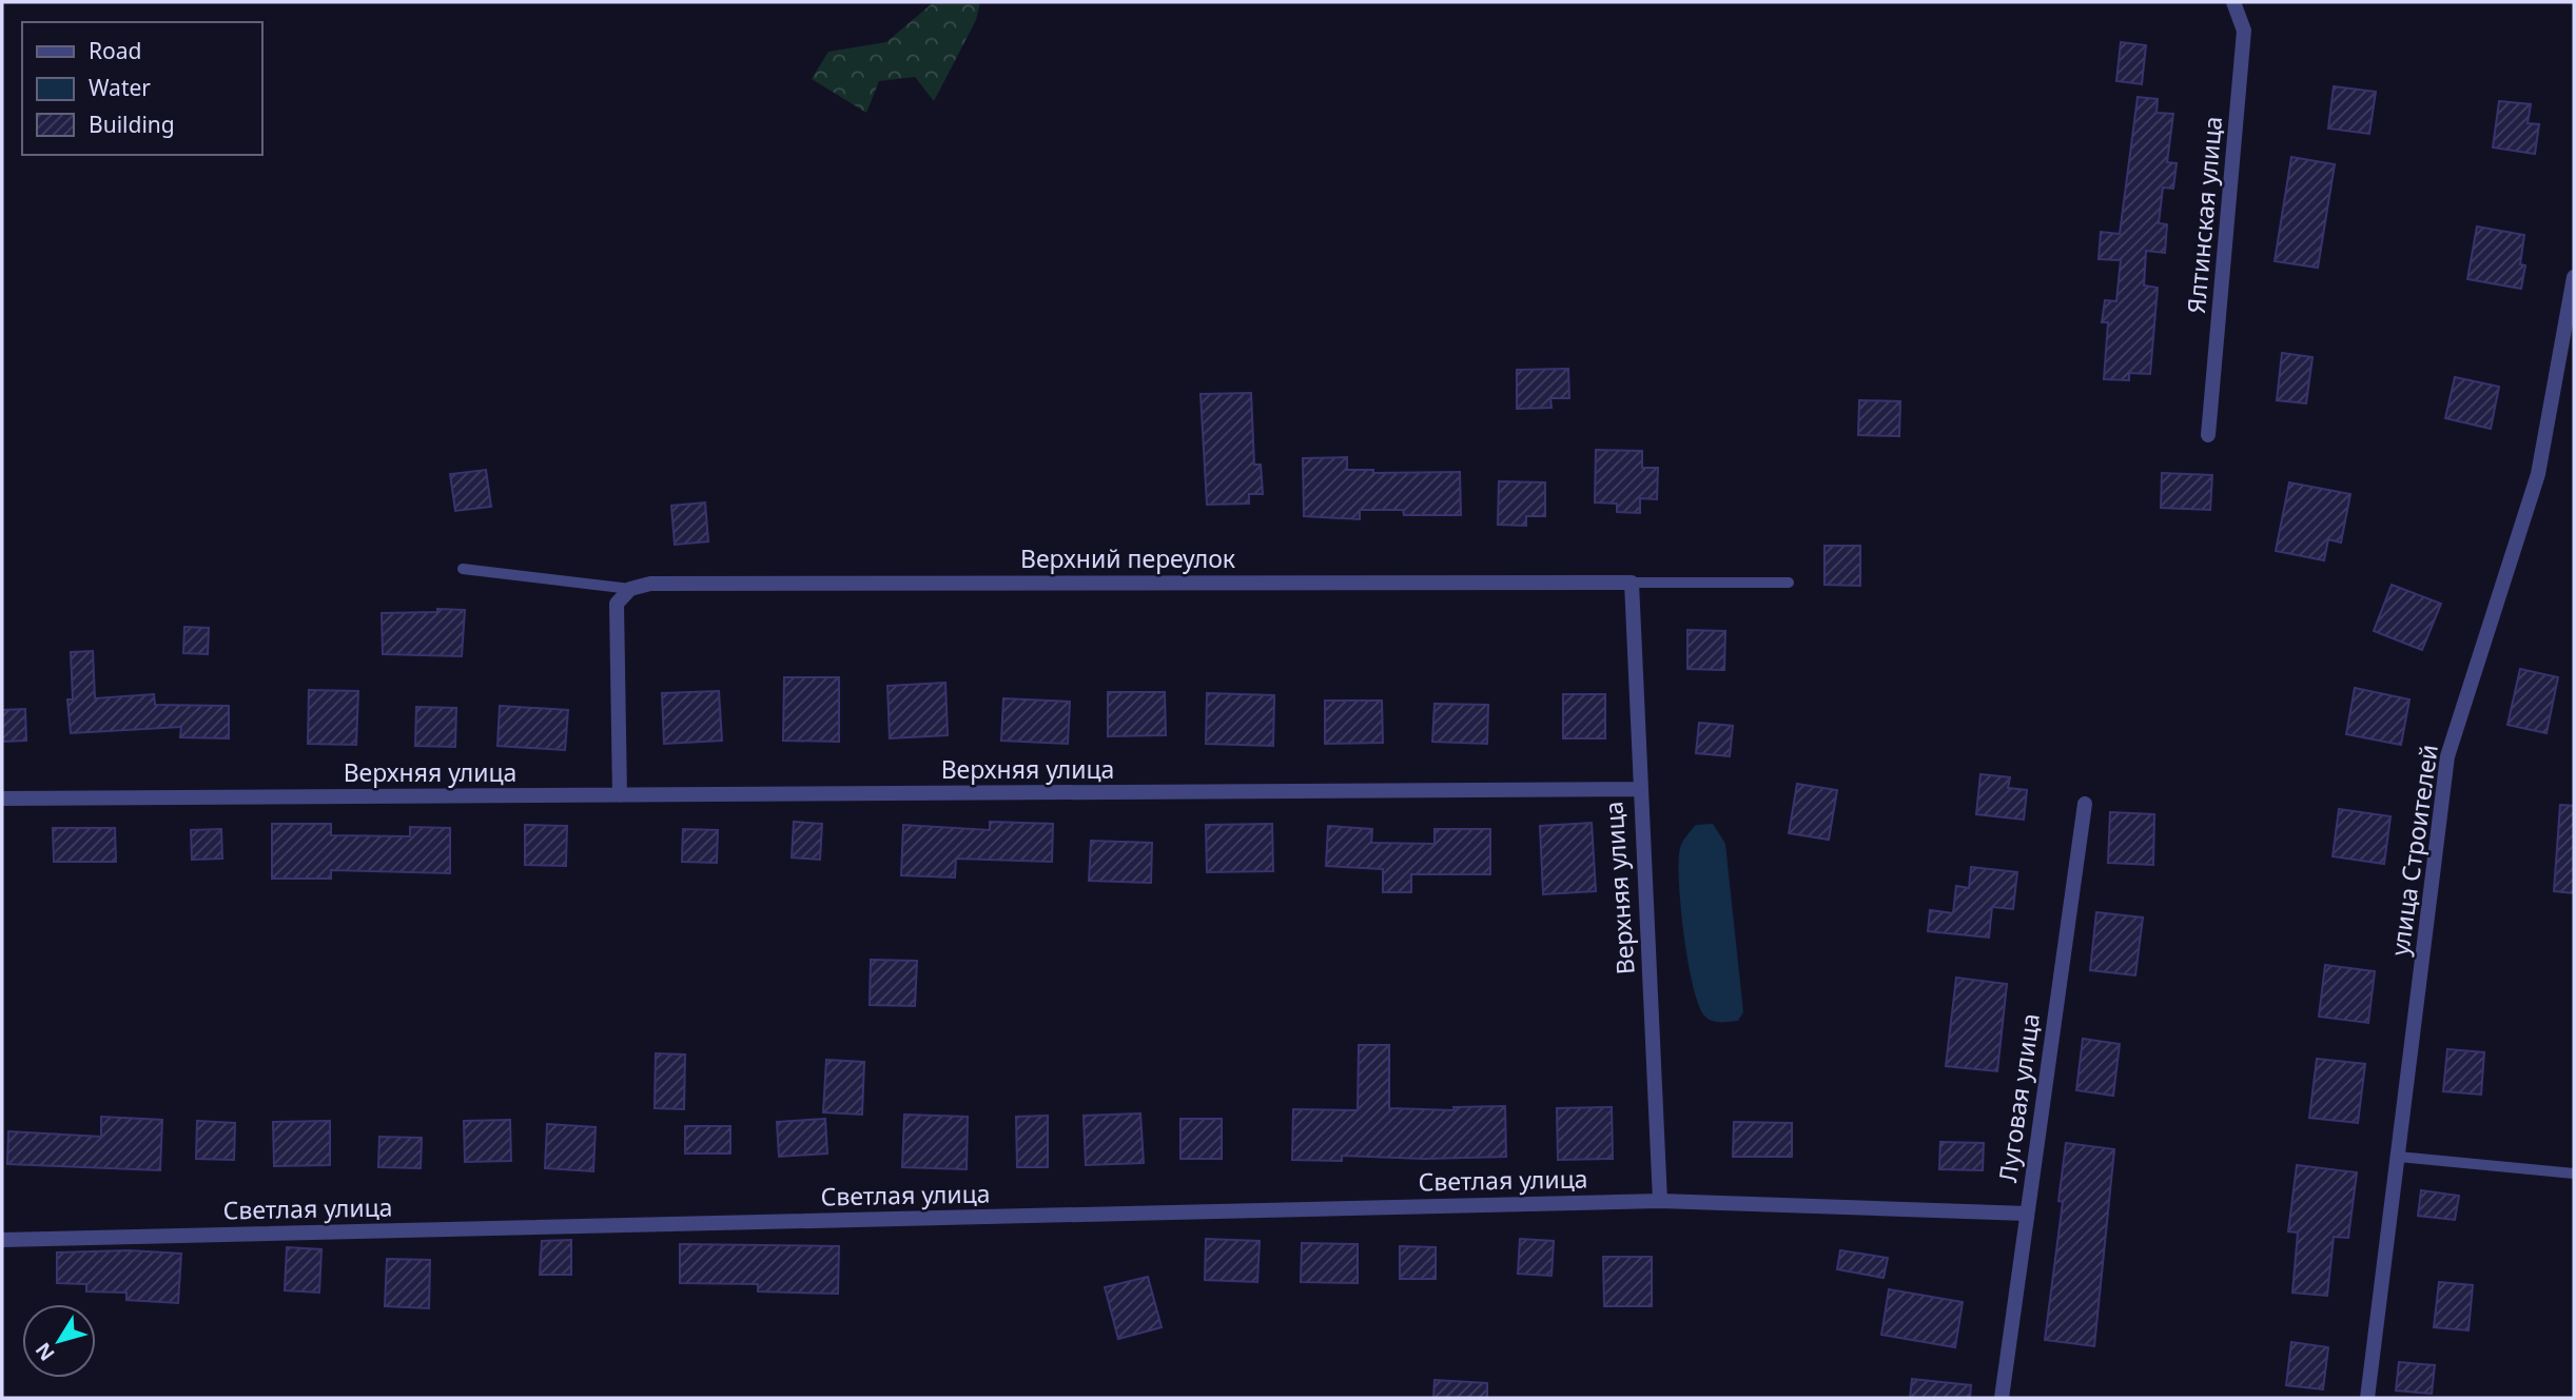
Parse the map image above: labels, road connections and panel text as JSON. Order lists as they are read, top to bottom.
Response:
{
  "streets": {
    "street": [
      "Ялтинская улица",
      "Верхний переулок",
      "Верхняя улица",
      "улица Строителей",
      "Луговая улица",
      "Светлая улица"
    ]
  },
  "crossings": [
    ["Верхняя улица", "Светлая улица"],
    ["Луговая улица", "Светлая улица"]
  ],
  "legend": ["Road", "Water", "Building"],
  "north": "bottom left"
}
